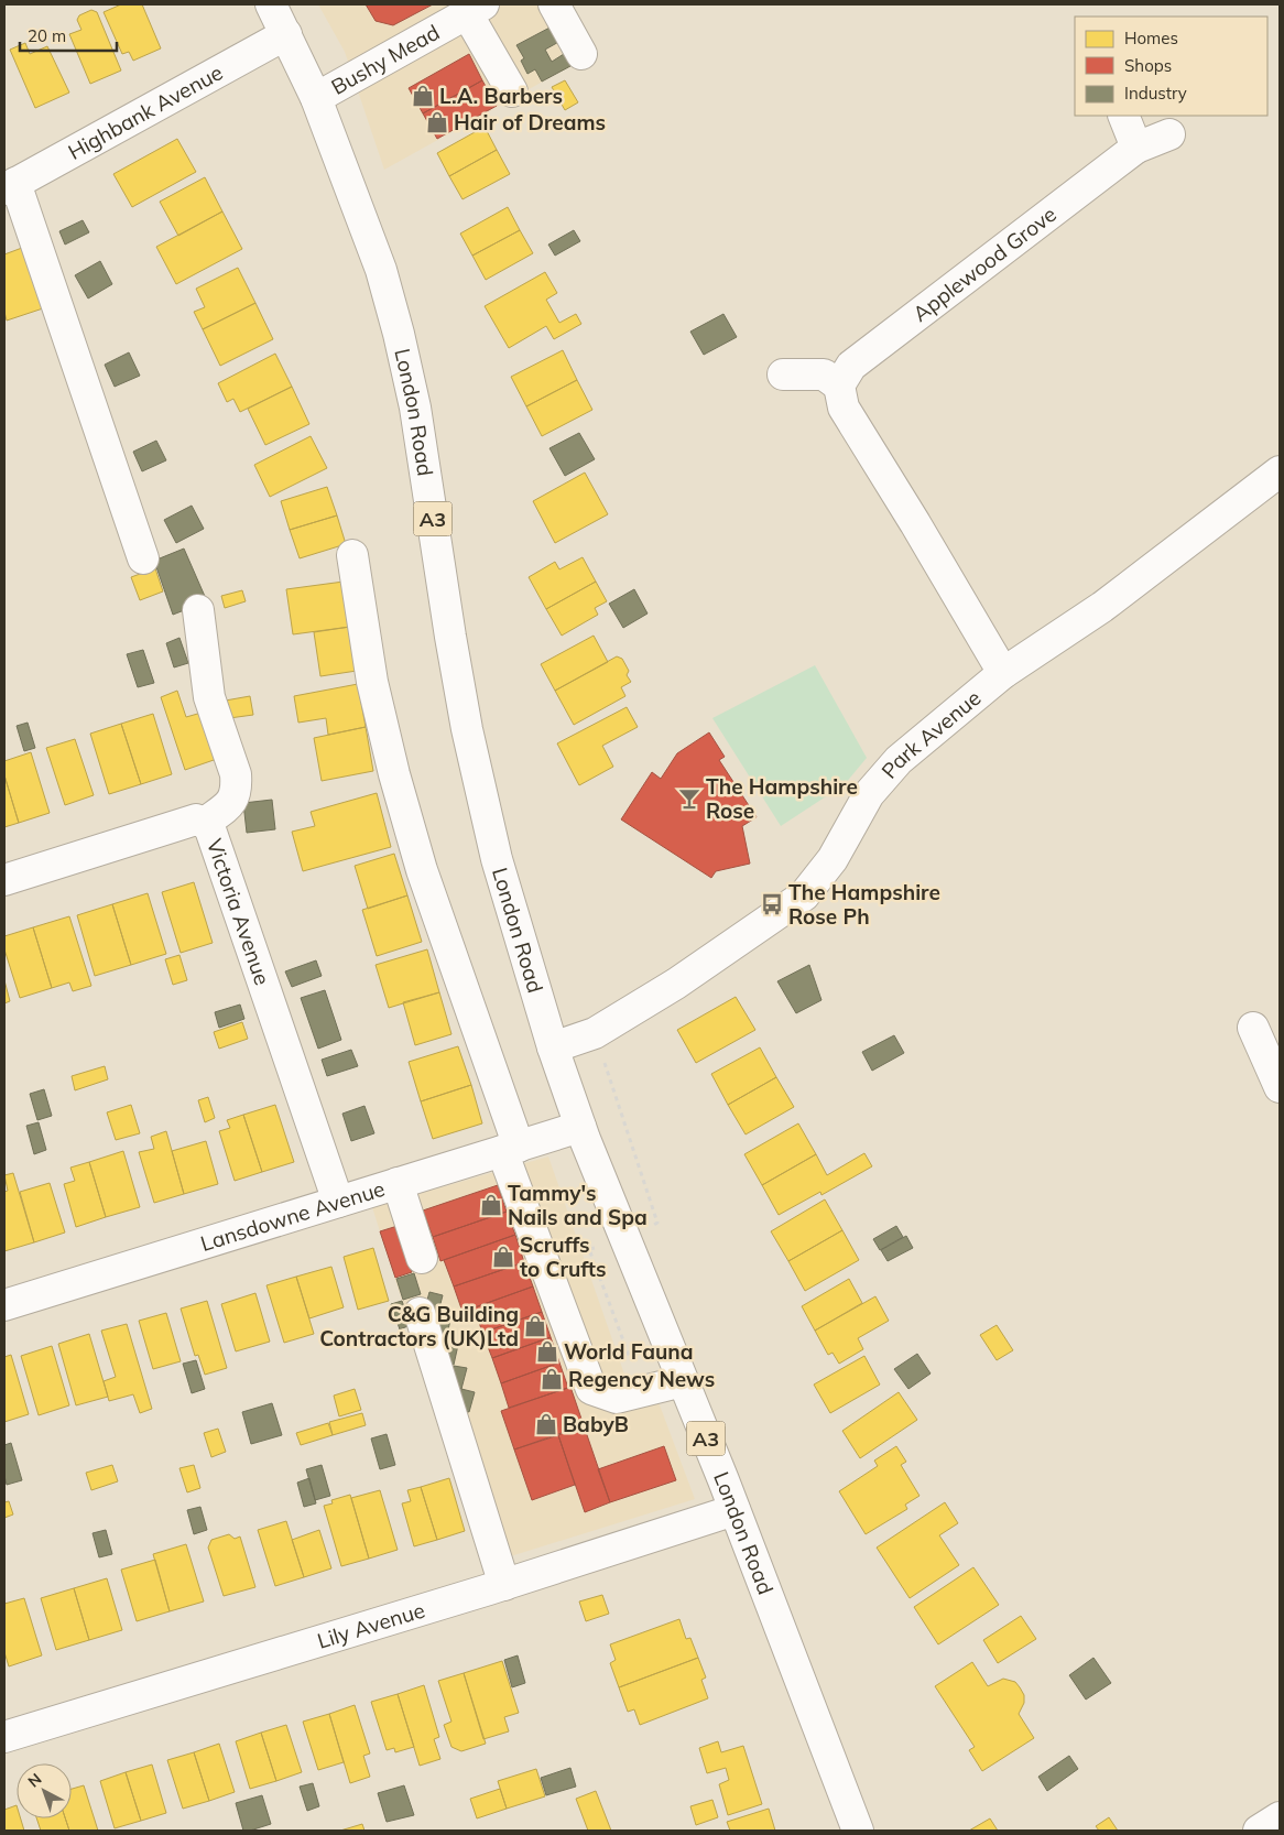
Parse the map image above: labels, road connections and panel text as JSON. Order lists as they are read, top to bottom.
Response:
{
  "streets": {
    "street": [
      "Bushy Mead",
      "Highbank Avenue",
      "Applewood Grove",
      "London Road",
      "A3",
      "Park Avenue",
      "Victoria Avenue",
      "Lansdowne Avenue",
      "Lily Avenue"
    ]
  },
  "crossings": [
    ["Bushy Mead", "London Road"],
    ["Highbank Avenue", "London Road"],
    ["London Road", "Park Avenue"],
    ["London Road", "Lansdowne Avenue"],
    ["London Road", "Lily Avenue"],
    ["Victoria Avenue", "Lansdowne Avenue"]
  ],
  "places": {
    "shop": [
      "L.A. Barbers",
      "Hair of Dreams",
      "Tammy's Nails and Spa",
      "Scruffs to Crufts",
      "C&G Building Contractors (UK)Ltd",
      "World Fauna",
      "Regency News",
      "BabyB"
    ],
    "bar": ["The Hampshire Rose"],
    "bus stop": ["The Hampshire Rose Ph"]
  },
  "legend": ["Homes", "Shops", "Industry"],
  "scale_bar": "20 m",
  "north": "top left"
}
